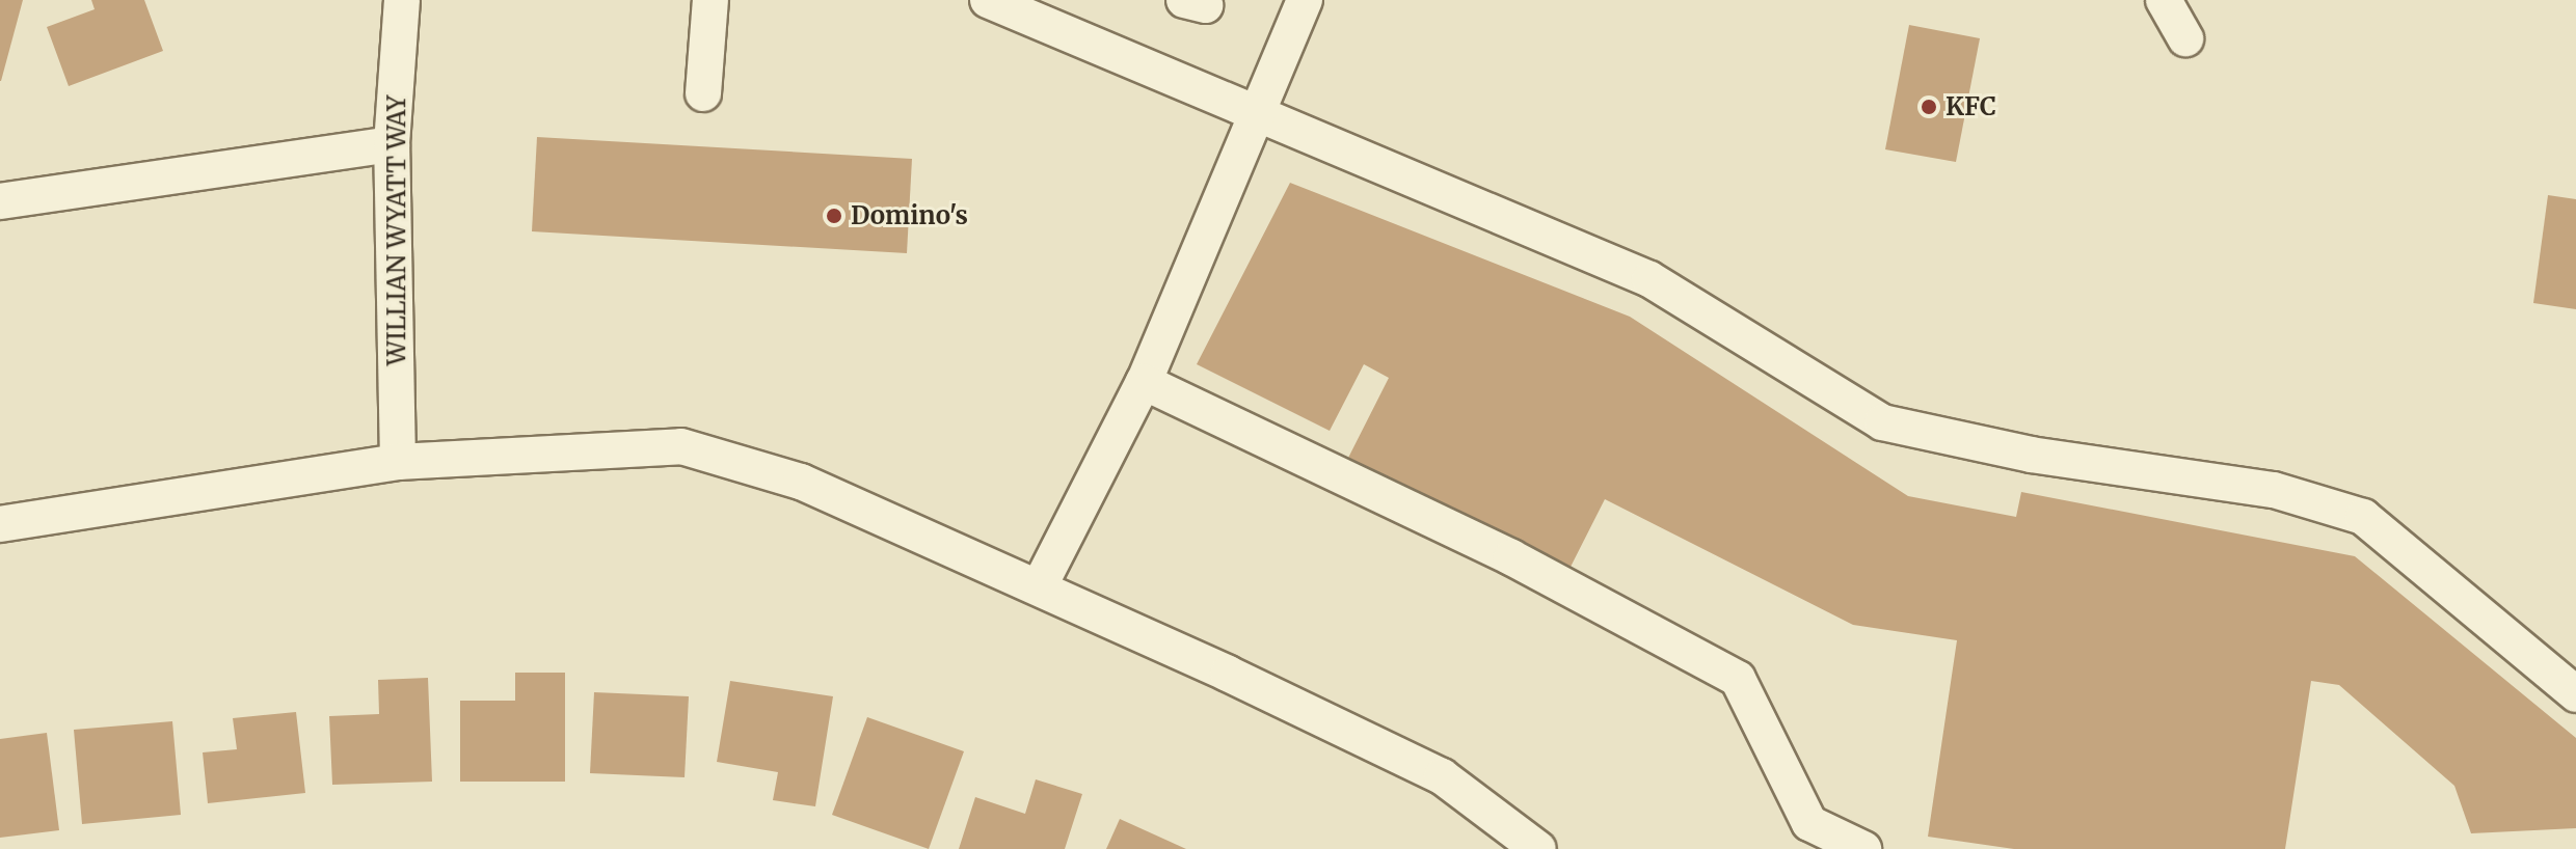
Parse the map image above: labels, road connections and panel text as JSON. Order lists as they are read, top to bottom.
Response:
{
  "streets": {
    "street": ["WILLIAN WYATT WAY"]
  },
  "places": ["KFC", "Domino's"]
}
